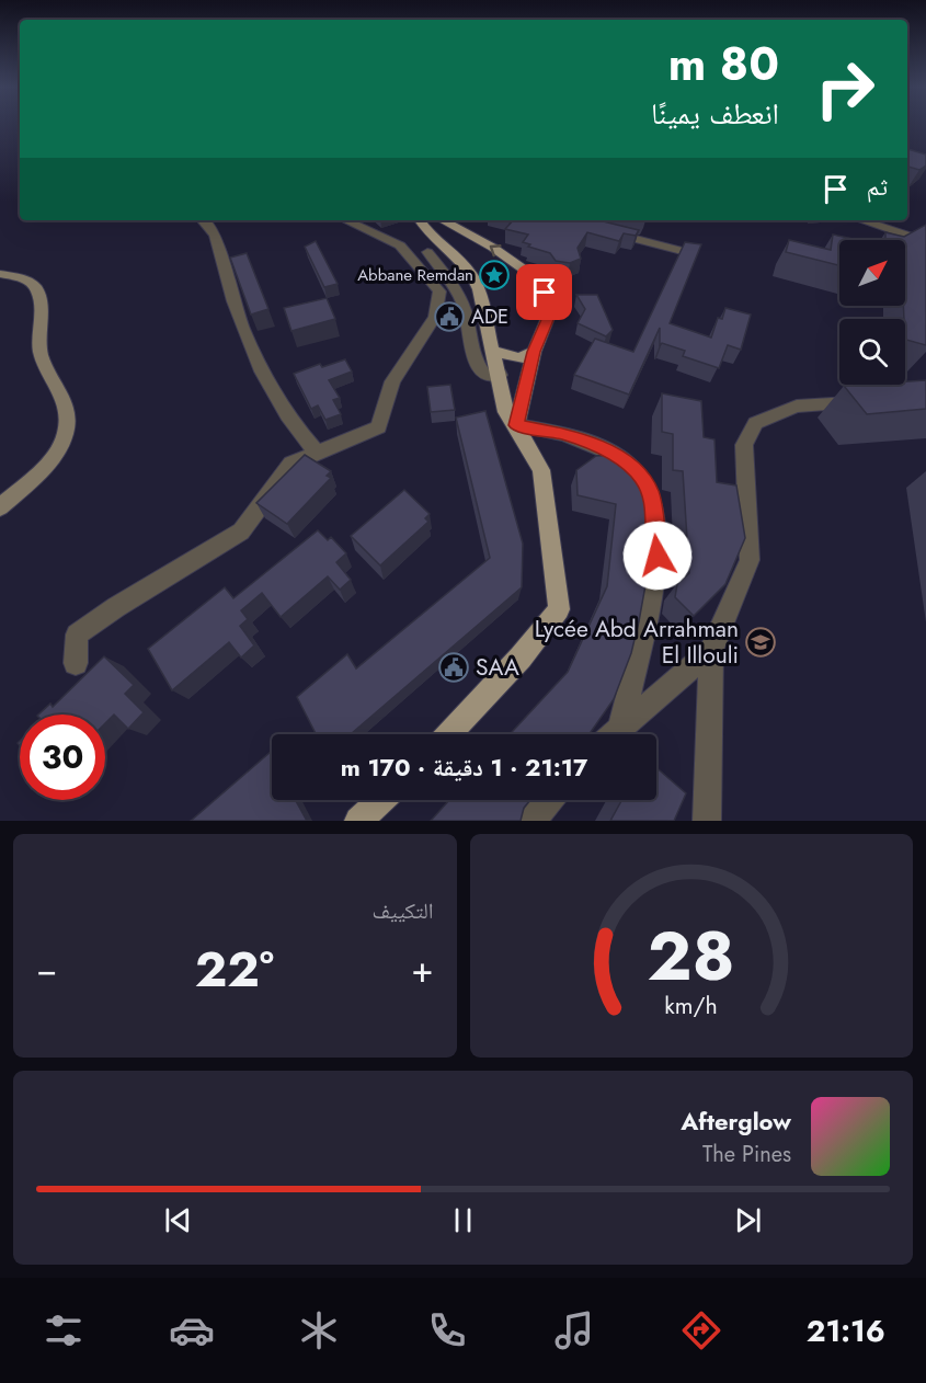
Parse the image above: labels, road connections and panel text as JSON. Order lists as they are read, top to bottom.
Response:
{
  "places": {
    "place": ["Abbane Remdan"],
    "public building": ["ADE", "SAA"],
    "school or university": ["Lycée Abd Arrahman El Illouli"]
  },
  "north": "top right",
  "page": {
    "turn": ["80 m", "انعطف يمينًا"],
    "then": "ثم",
    "limit": "30",
    "trip": "21:17 · 1 دقيقة · 170 m",
    "tile": "التكييف",
    "heat": ["−", "22°", "+"],
    "song": ["Afterglow", "The Pines"],
    "tabs": "21:16",
    "gauge": ["28", "km/h"]
  }
}
